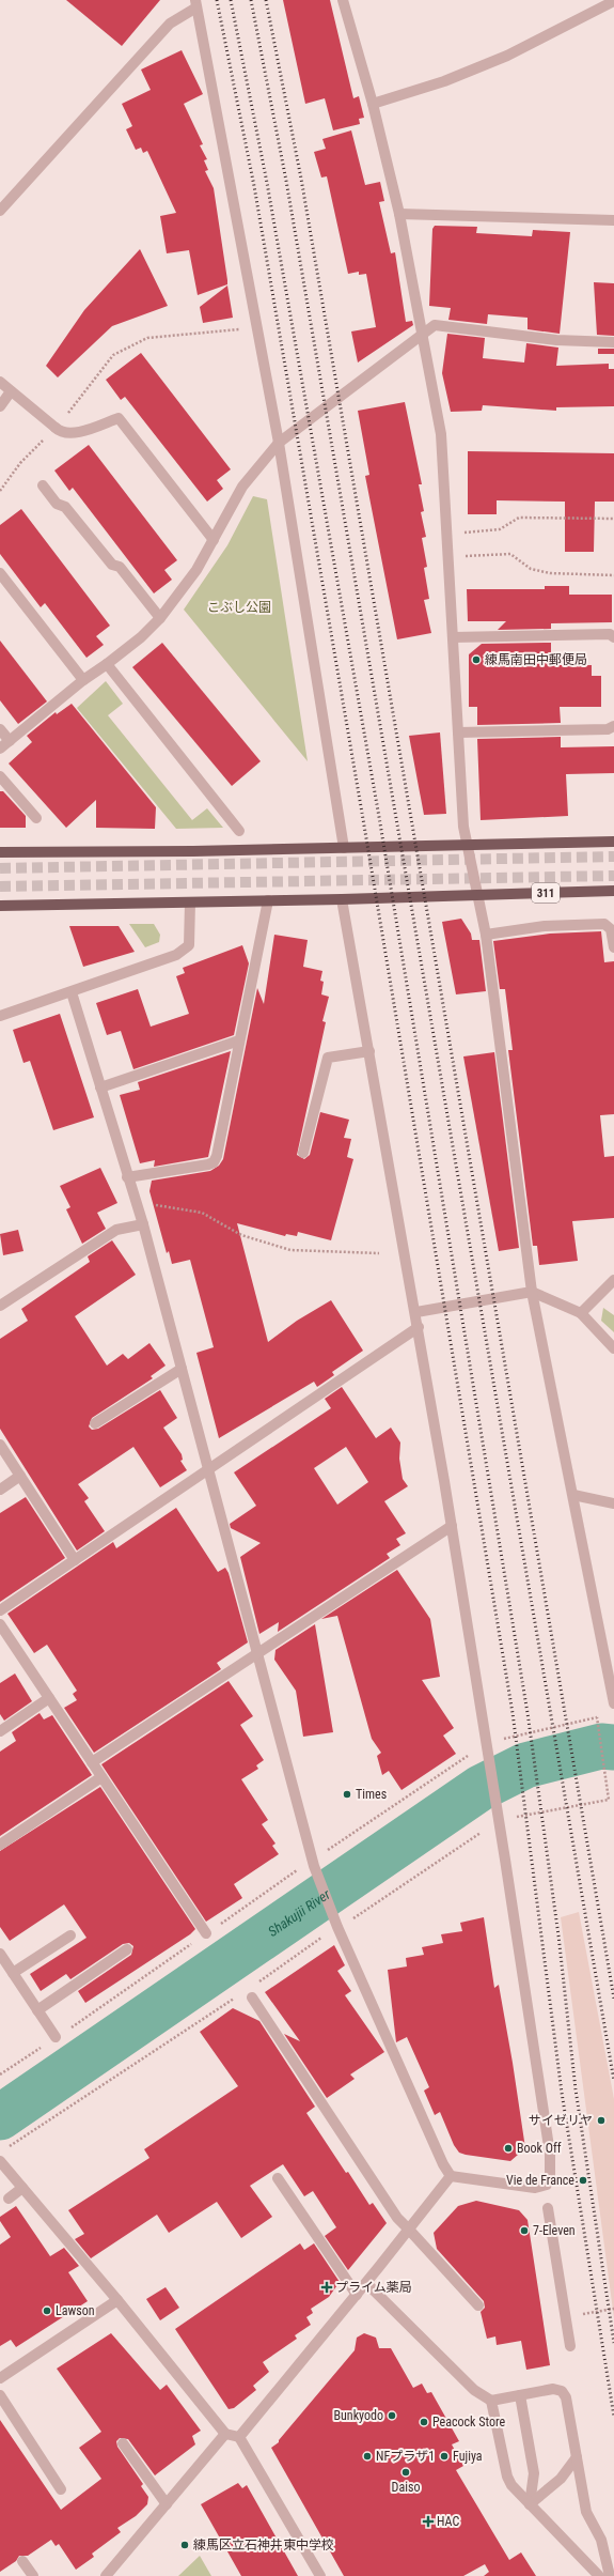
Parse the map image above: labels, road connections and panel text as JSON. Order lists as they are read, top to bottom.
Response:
{
  "streets": {
    "main road": ["311"]
  },
  "water": ["Shakujii River"],
  "parks": ["こぶし公園"],
  "places": {
    "other": [
      "練馬南田中郵便局",
      "Times",
      "サイゼリヤ",
      "Book Off",
      "Vie de France",
      "7-Eleven",
      "Lawson",
      "Bunkyodo",
      "Peacock Store",
      "NFプラザ1",
      "Fujiya",
      "Daiso",
      "練馬区立石神井東中学校"
    ],
    "health": ["プライム薬局", "HAC"]
  }
}
